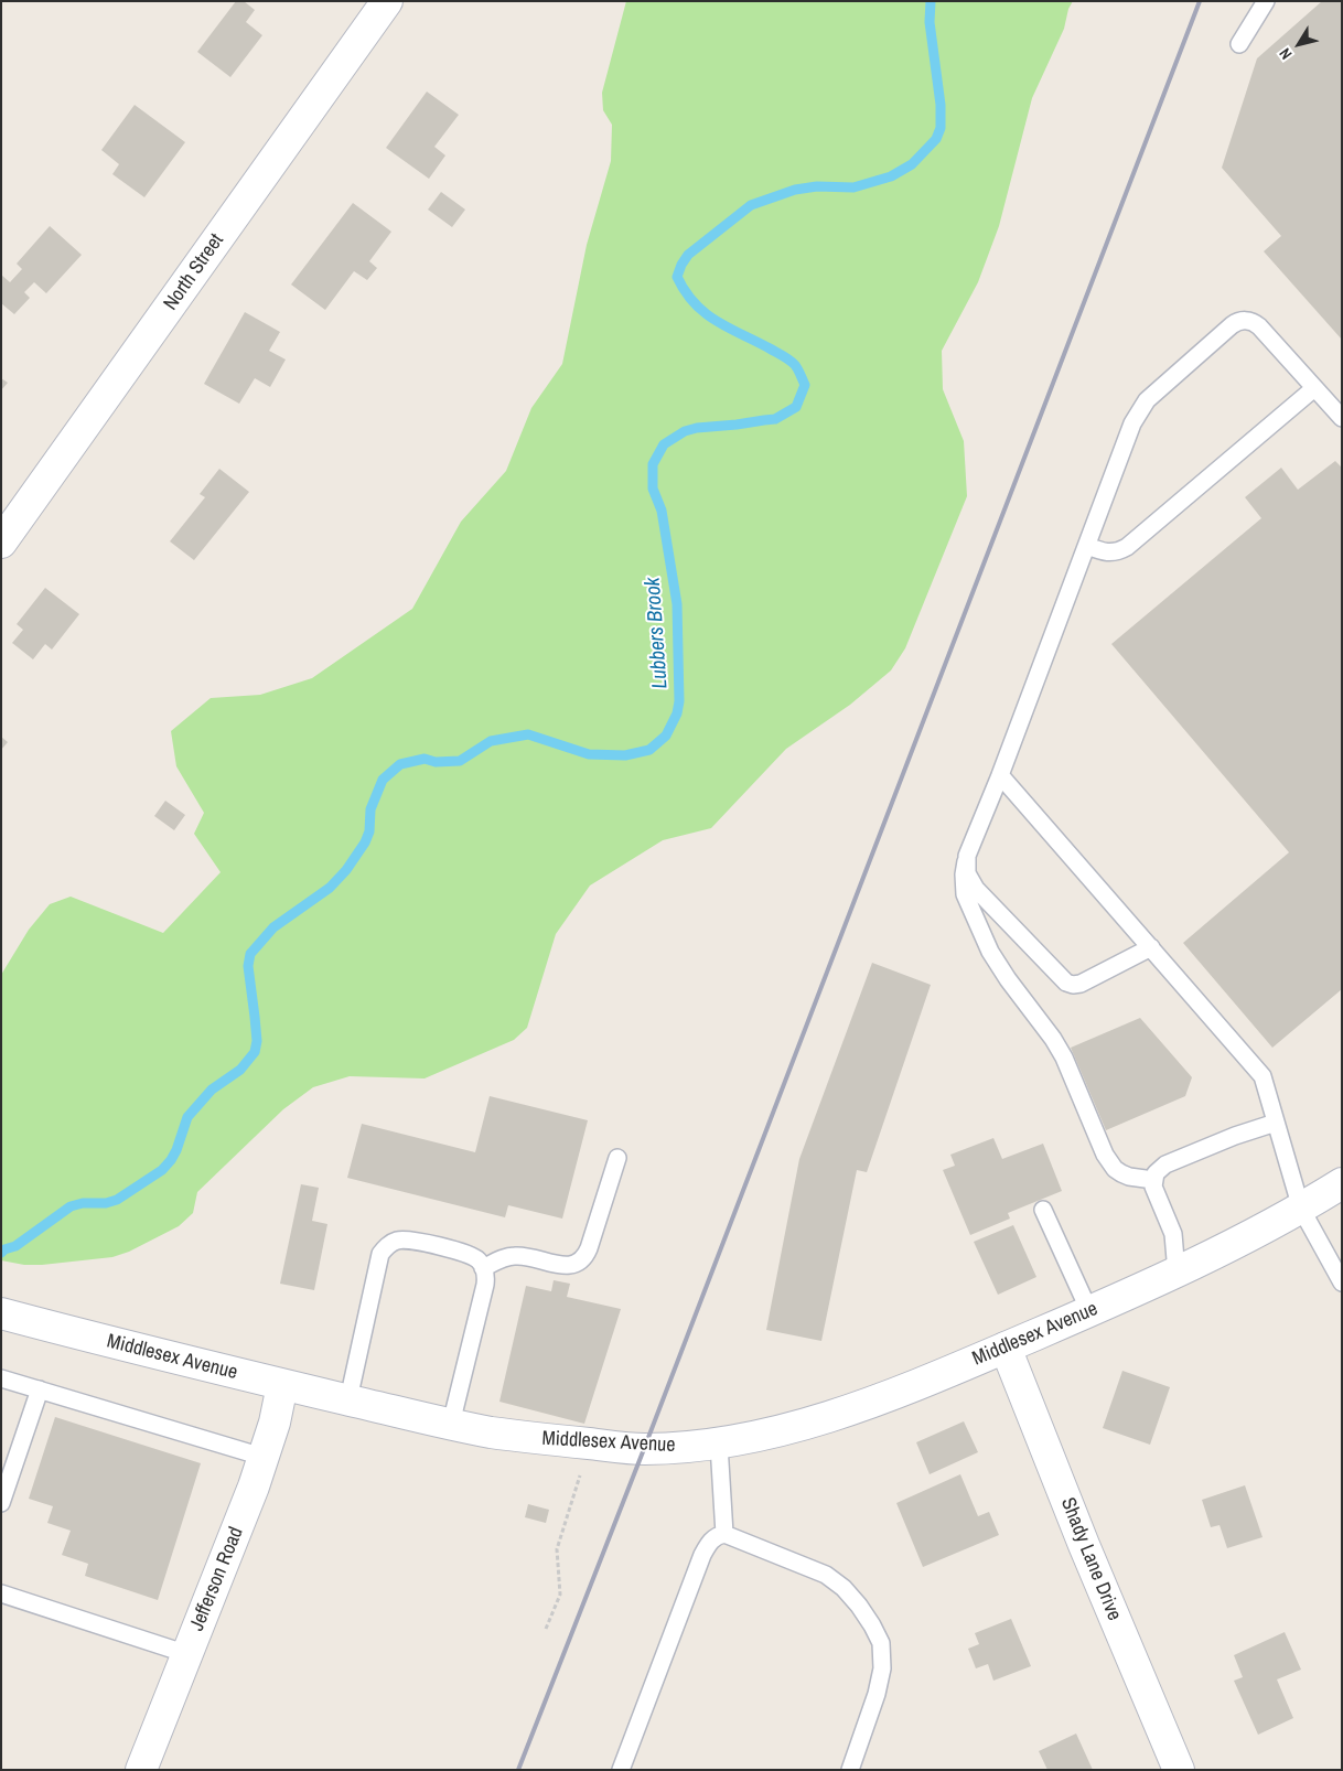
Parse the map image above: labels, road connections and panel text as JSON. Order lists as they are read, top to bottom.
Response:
{
  "streets": {
    "street": [
      "North Street",
      "Middlesex Avenue",
      "Shady Lane Drive",
      "Jefferson Road"
    ]
  },
  "crossings": [
    ["Middlesex Avenue", "Shady Lane Drive"],
    ["Middlesex Avenue", "Jefferson Road"]
  ],
  "water": ["Lubbers Brook"],
  "north": "bottom left"
}
